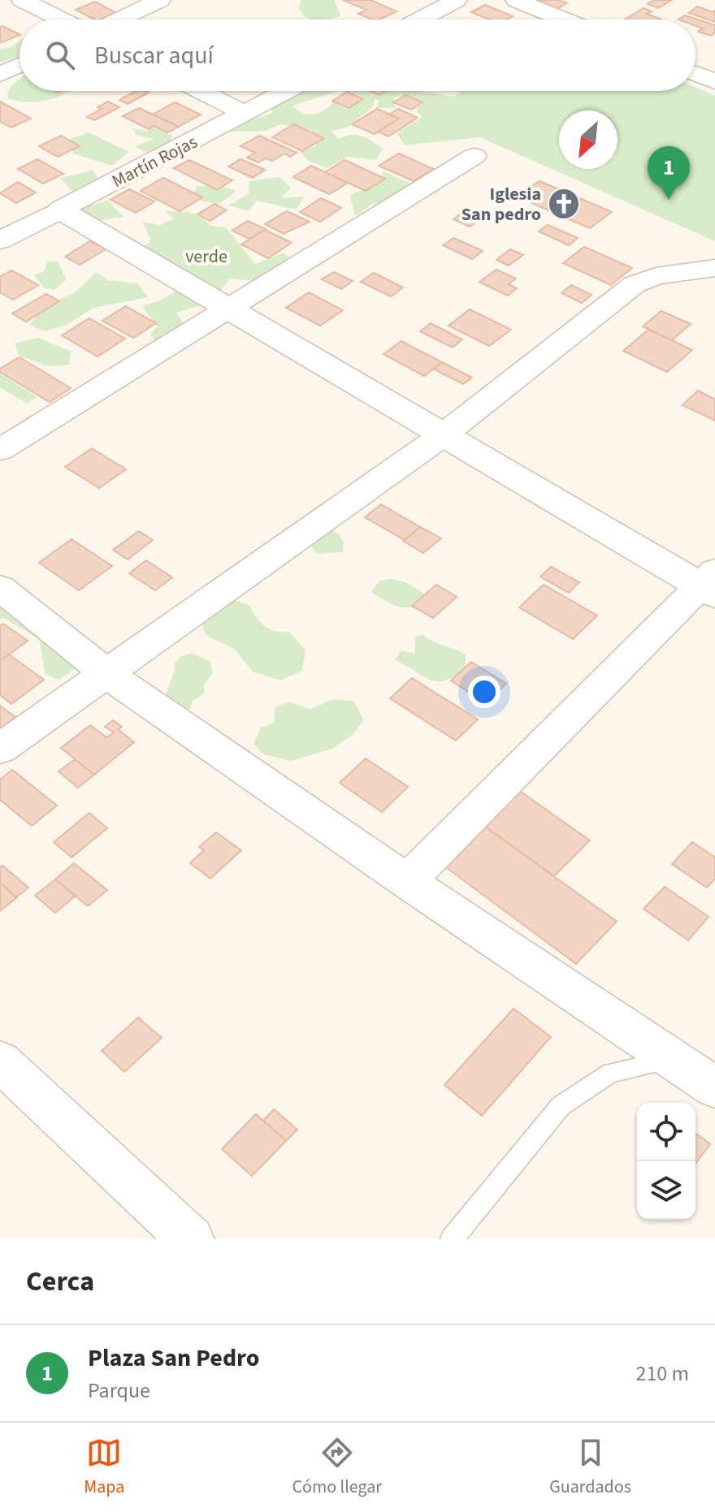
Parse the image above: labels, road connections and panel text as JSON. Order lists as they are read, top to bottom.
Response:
{
  "streets": {
    "street": ["Martín Rojas"]
  },
  "parks": ["verde"],
  "places": {
    "church": ["Iglesia San pedro"]
  },
  "north": "bottom left",
  "page": {
    "search": "Buscar aquí",
    "pins": "1",
    "heading": "Cerca",
    "list": [
      {
        "mark": "1",
        "name": "Plaza San Pedro",
        "note": "Parque",
        "value": "210 m"
      }
    ],
    "nav": ["Mapa", "Cómo llegar", "Guardados"]
  }
}
